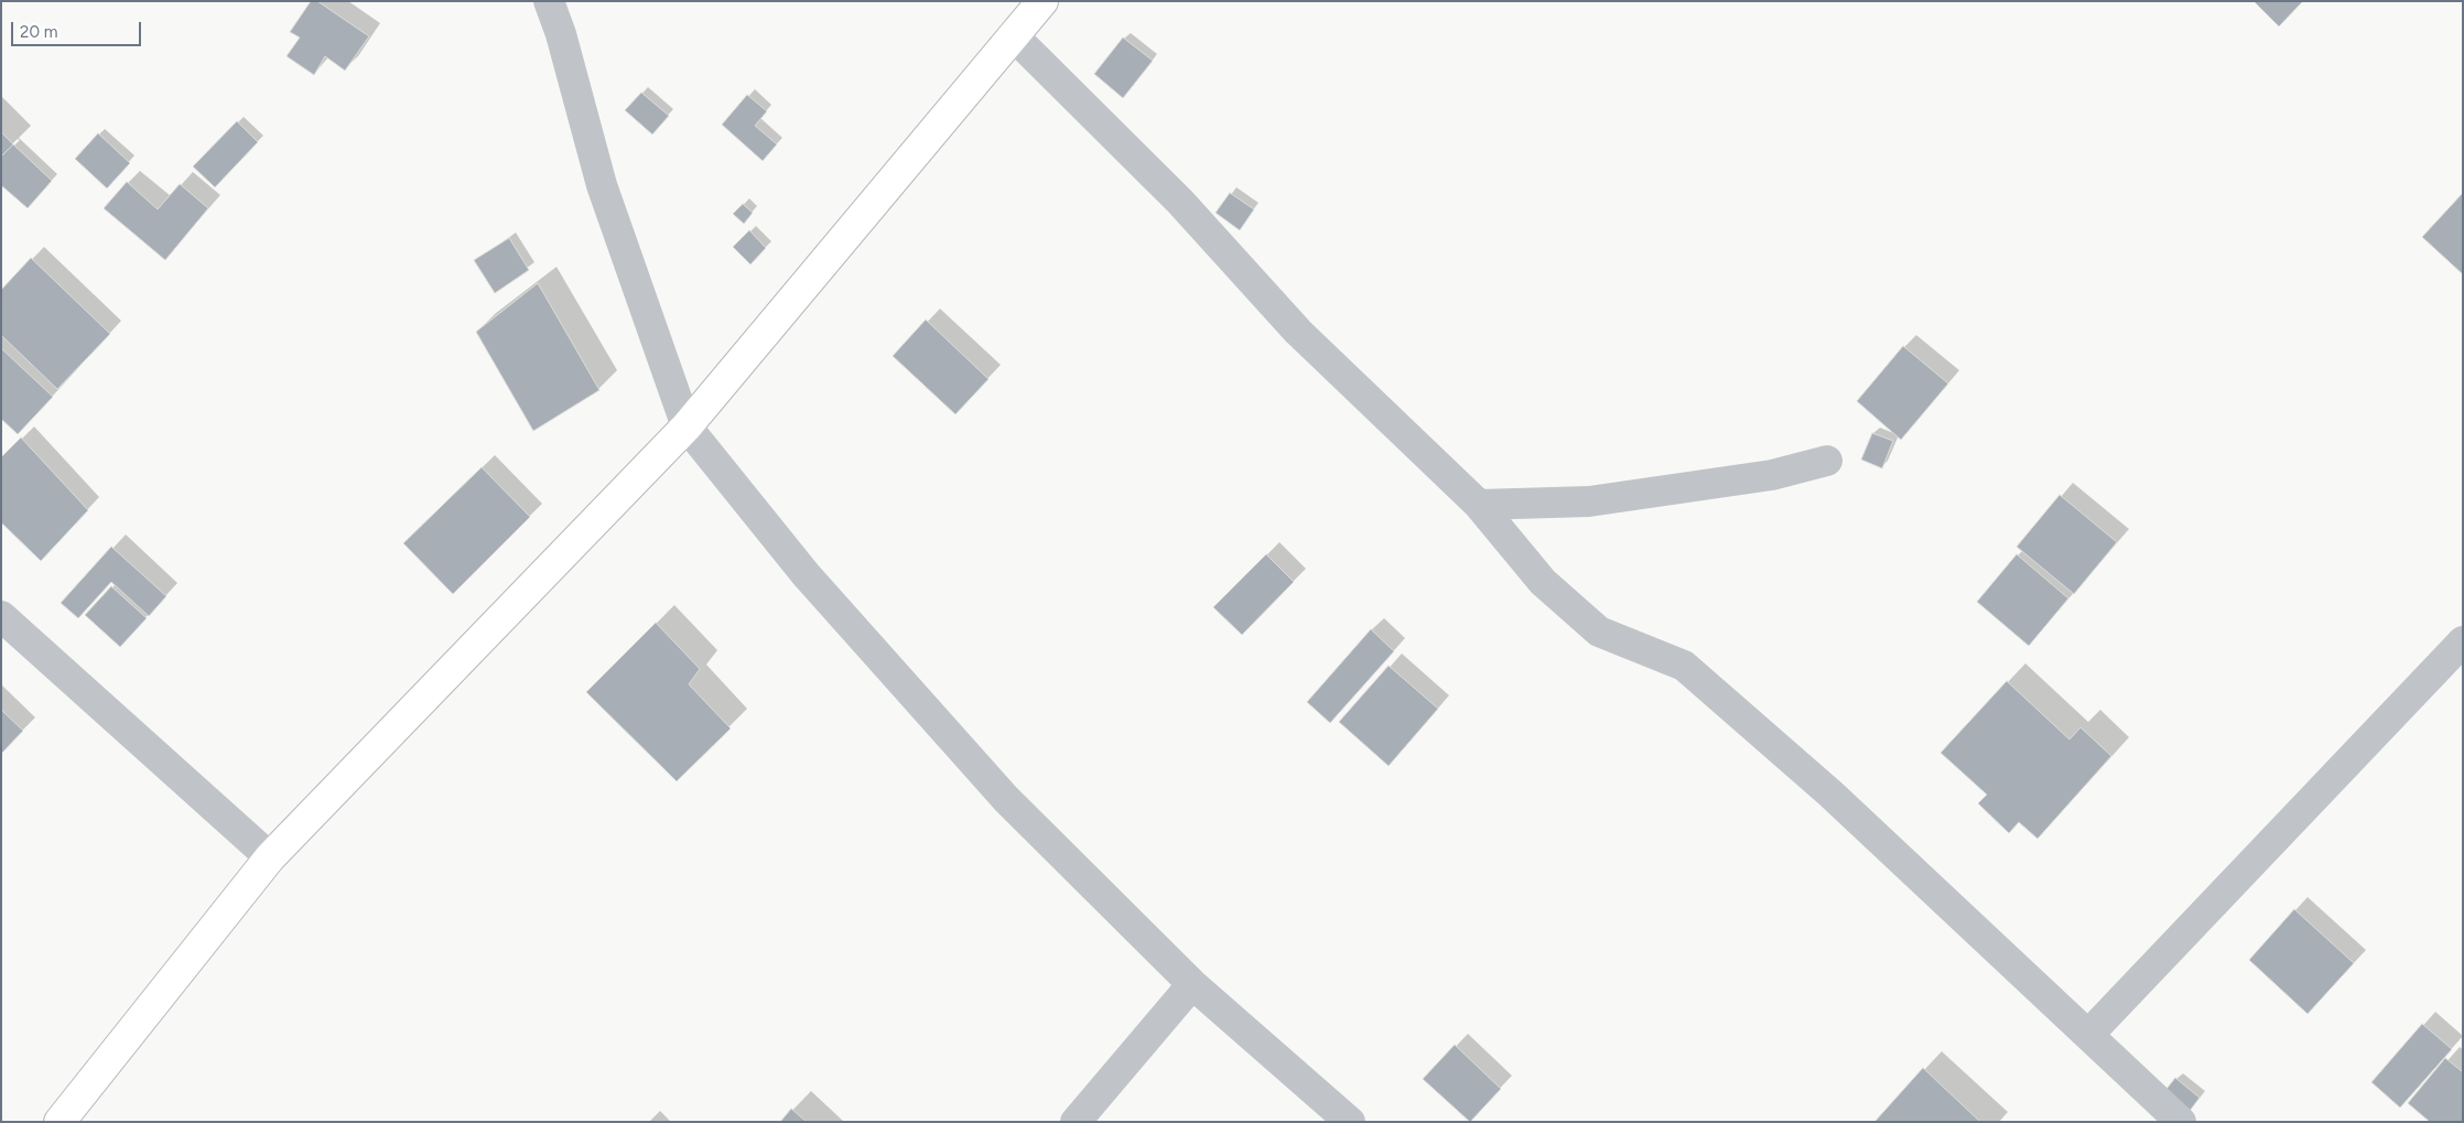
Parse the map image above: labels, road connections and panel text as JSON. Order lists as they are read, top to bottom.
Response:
{
  "scale_bar": "20 m"
}
